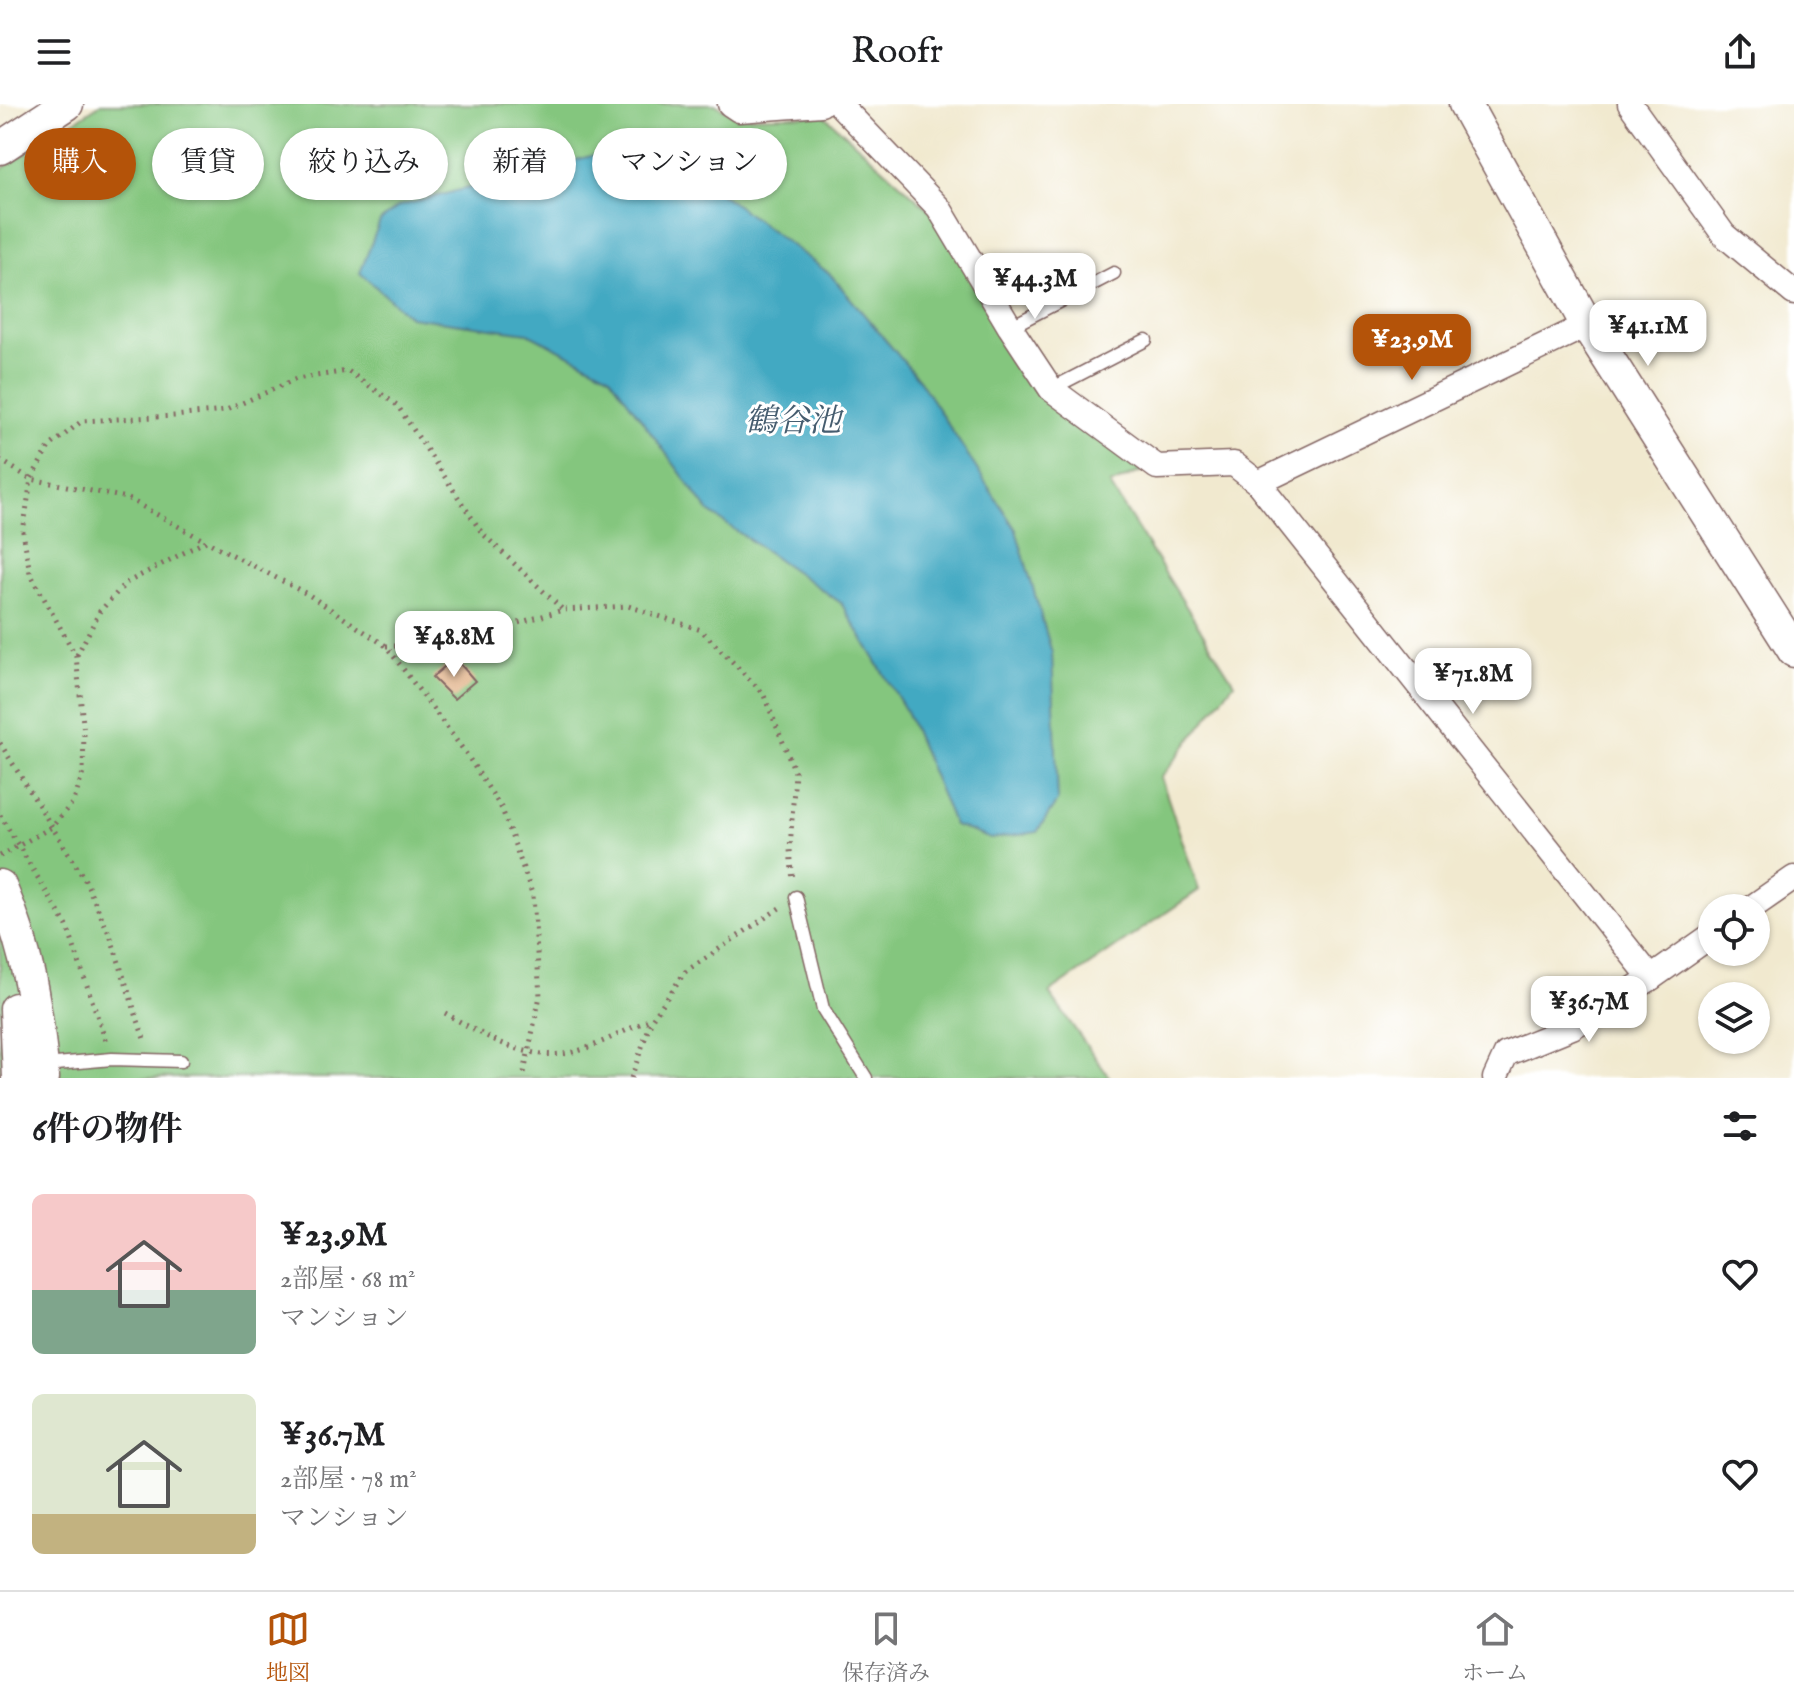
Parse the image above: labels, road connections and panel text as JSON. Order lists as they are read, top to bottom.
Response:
{
  "water": ["鶴谷池"],
  "page": {
    "header": "Roofr",
    "chip": [
      "購入",
      "賃貸",
      "絞り込み",
      "新着",
      "マンション"
    ],
    "price": [
      "¥44.3M",
      "¥41.1M",
      "¥23.9M",
      "¥48.8M",
      "¥71.8M",
      "¥36.7M"
    ],
    "heading": "6件の物件",
    "list": [
      {
        "name": "¥23.9M",
        "note": "2部屋 · 68 m² · マンション"
      },
      {
        "name": "¥36.7M",
        "note": "2部屋 · 78 m² · マンション"
      }
    ],
    "tabs": ["地図", "保存済み", "ホーム"]
  }
}
